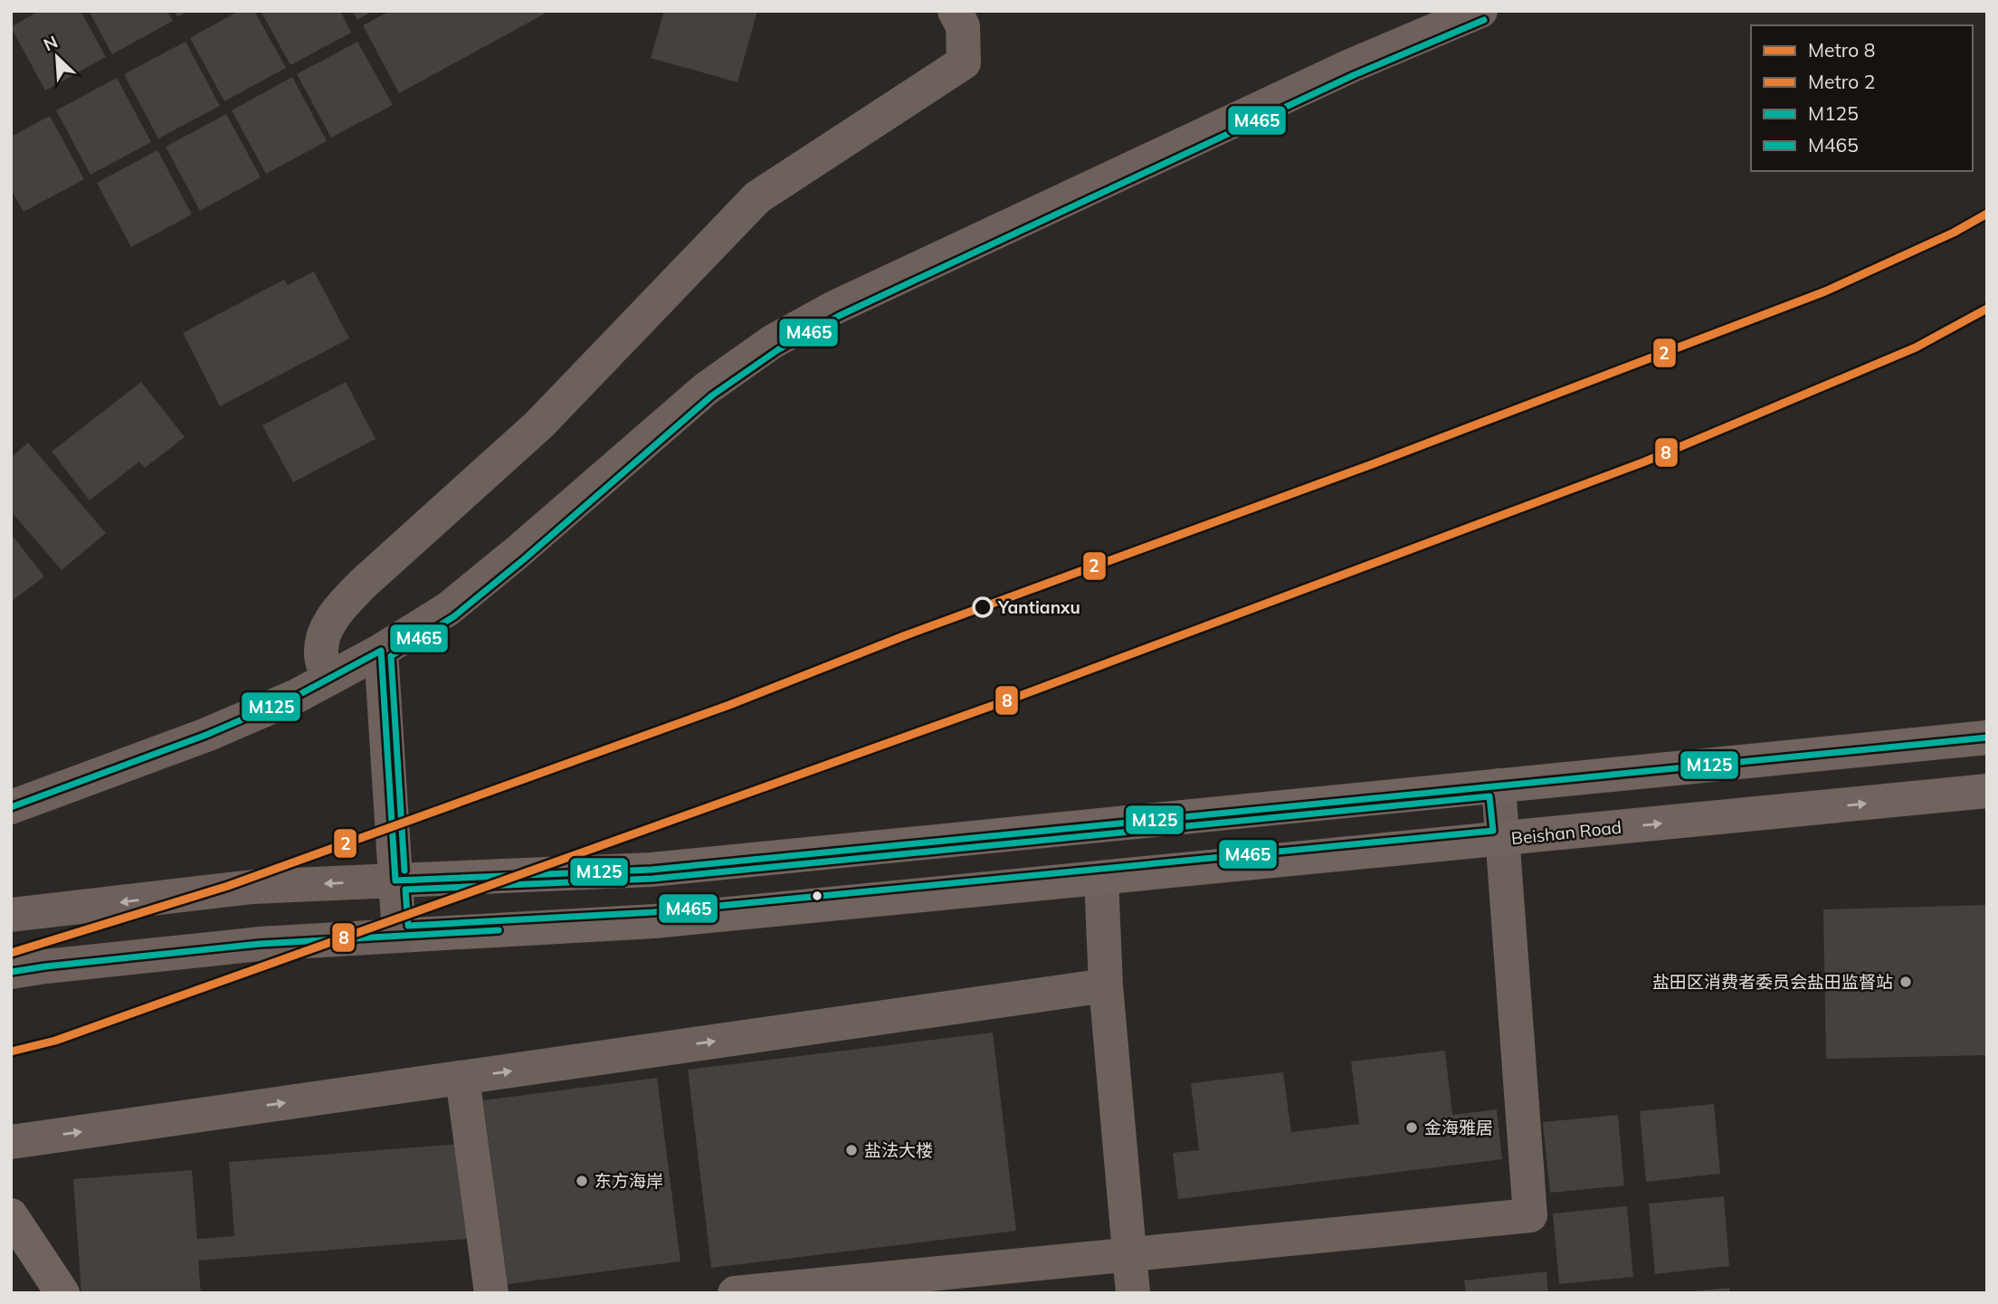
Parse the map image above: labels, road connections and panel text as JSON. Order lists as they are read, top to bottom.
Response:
{
  "streets": {
    "main road": ["Beishan Road"]
  },
  "places": [
    "Yantianxu",
    "盐田区消费者委员会盐田监督站",
    "金海雅居",
    "盐法大楼",
    "东方海岸"
  ],
  "lines": [
    "transit line M465",
    "metro line 2",
    "metro line 8",
    "transit line M125"
  ],
  "legend": [
    "Metro 8",
    "Metro 2",
    "M125",
    "M465"
  ],
  "north": "top left"
}
